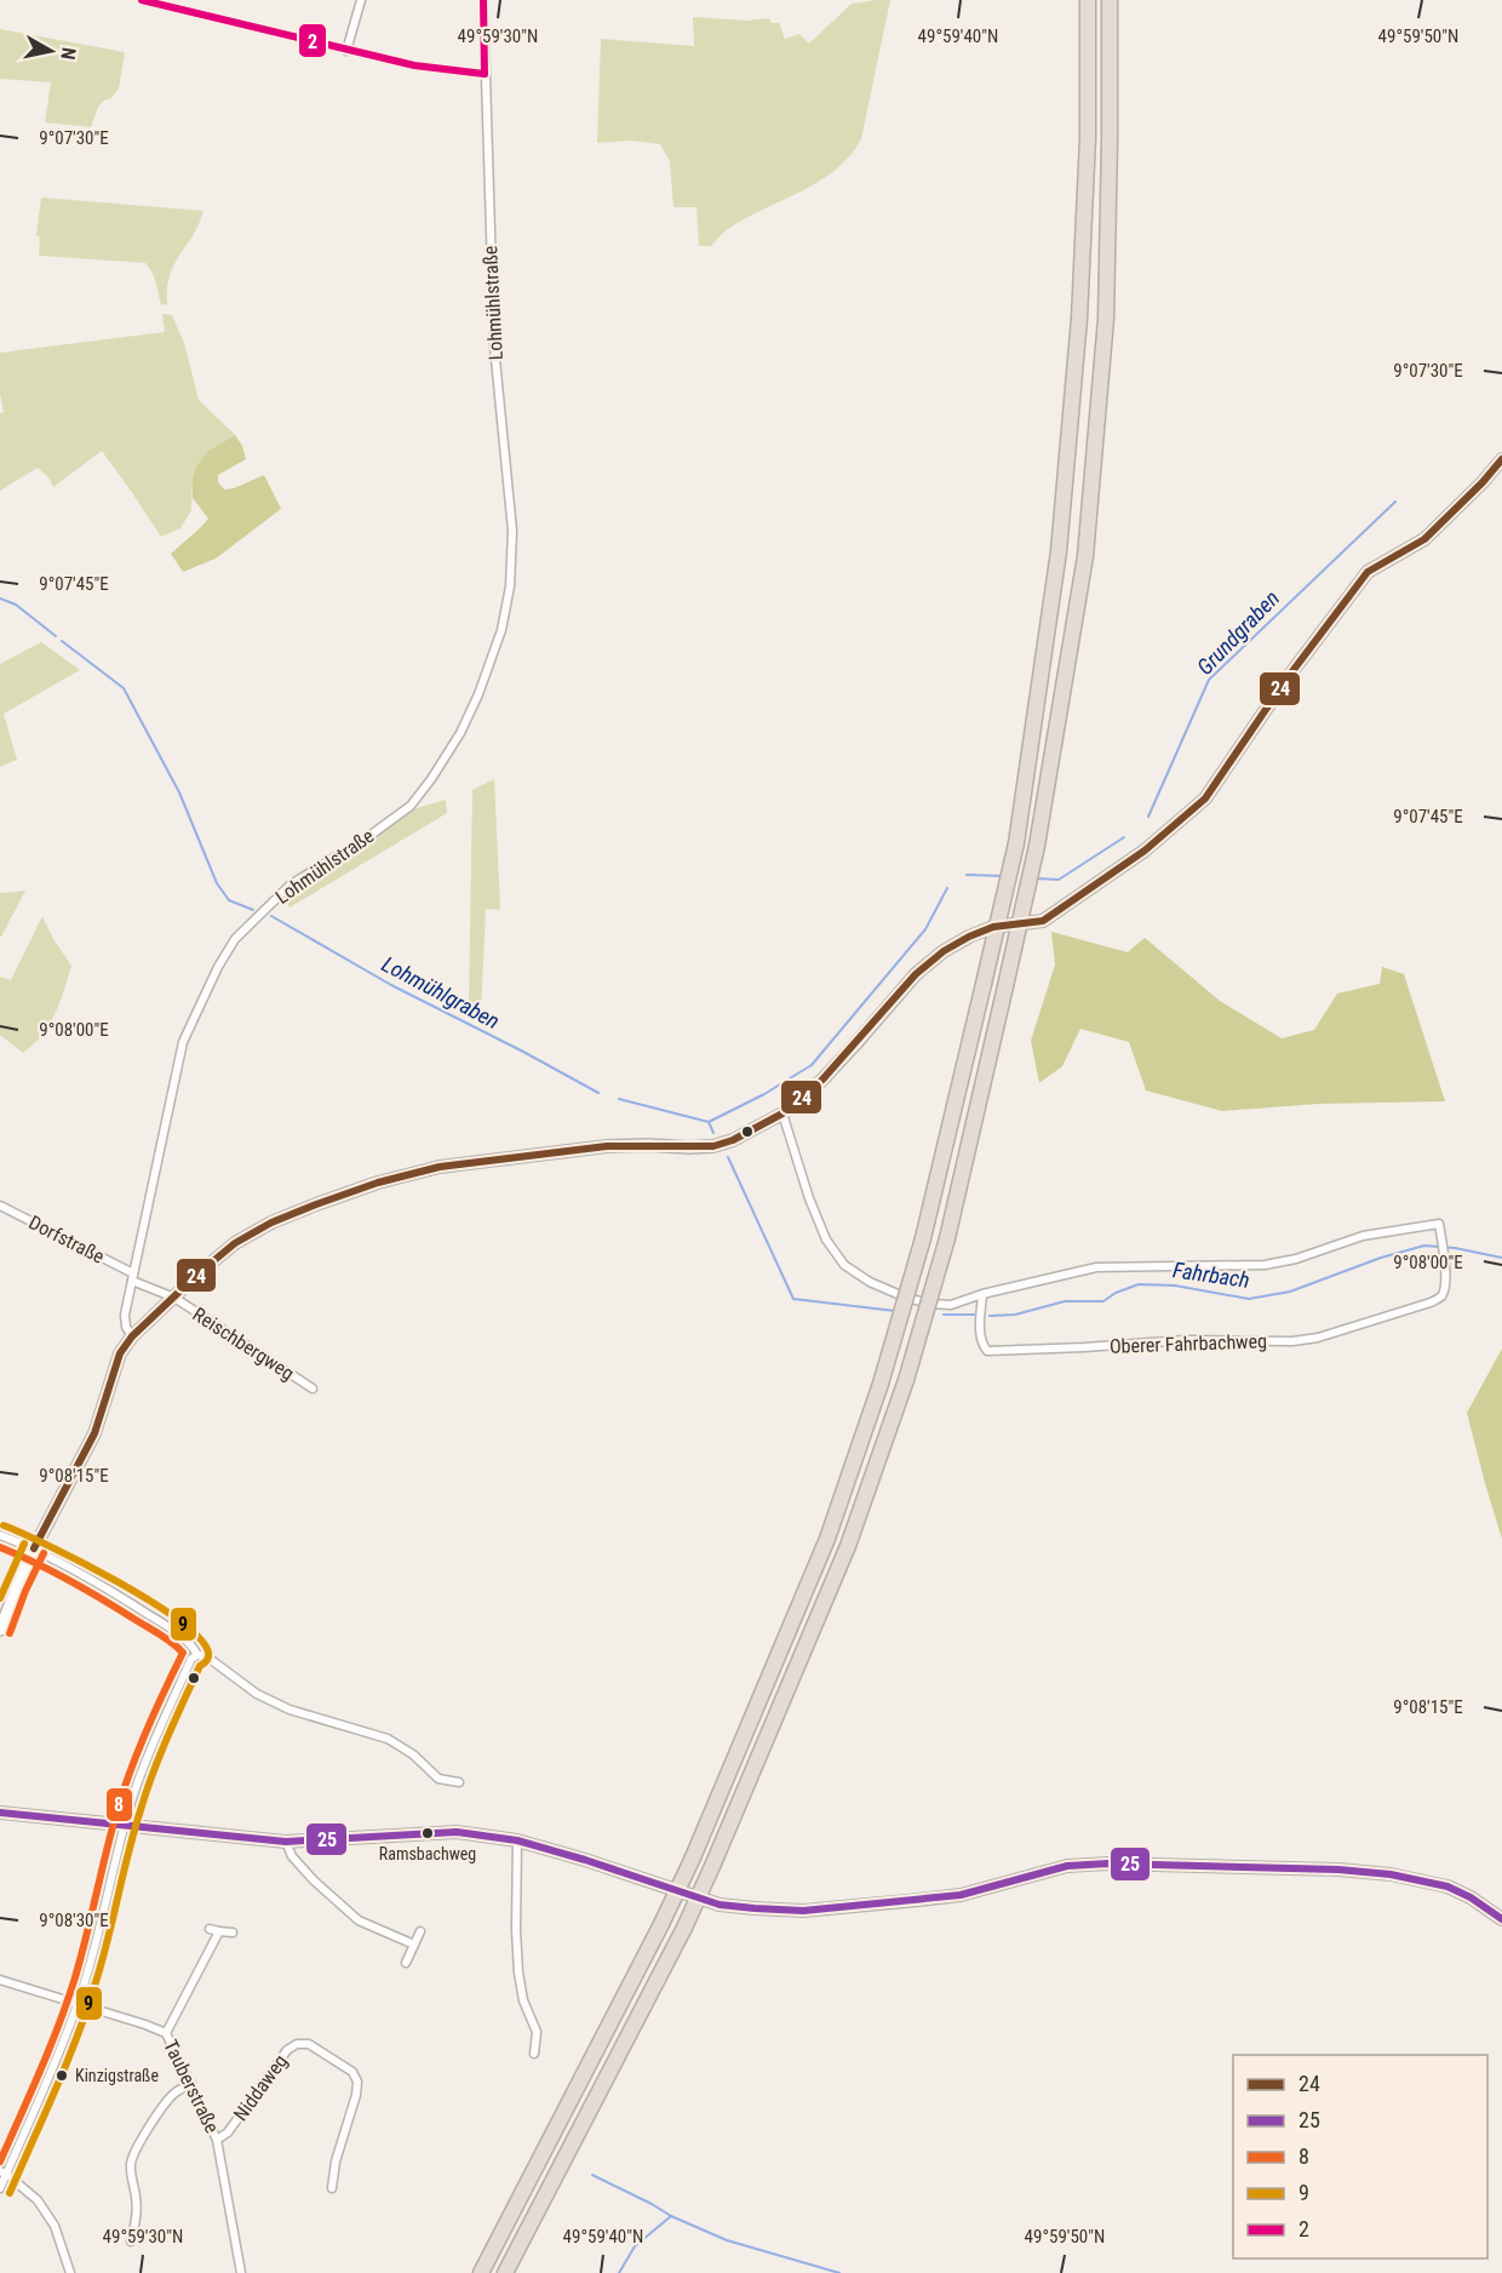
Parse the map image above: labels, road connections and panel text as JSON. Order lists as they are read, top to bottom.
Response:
{
  "streets": {
    "street": [
      "Lohmühlstraße",
      "Dorfstraße",
      "Reischbergweg",
      "Oberer Fahrbachweg",
      "Tauberstraße",
      "Niddaweg"
    ]
  },
  "crossings": [
    ["Lohmühlstraße", "Dorfstraße"],
    ["Dorfstraße", "Reischbergweg"],
    ["Tauberstraße", "Niddaweg"]
  ],
  "water": ["Grundgraben", "Lohmühlgraben", "Fahrbach"],
  "places": ["Ramsbachweg", "Kinzigstraße"],
  "lines": [
    "transit line 2",
    "transit line 24",
    "transit line 9",
    "transit line 8",
    "transit line 25"
  ],
  "legend": [
    "24",
    "25",
    "8",
    "9",
    "2"
  ],
  "north": "right",
  "coordinates": [
    "49°59'30\"N",
    "49°59'40\"N",
    "49°59'50\"N",
    "9°07'30\"E",
    "9°07'45\"E",
    "9°08'00\"E",
    "9°08'15\"E",
    "9°08'30\"E"
  ]
}
